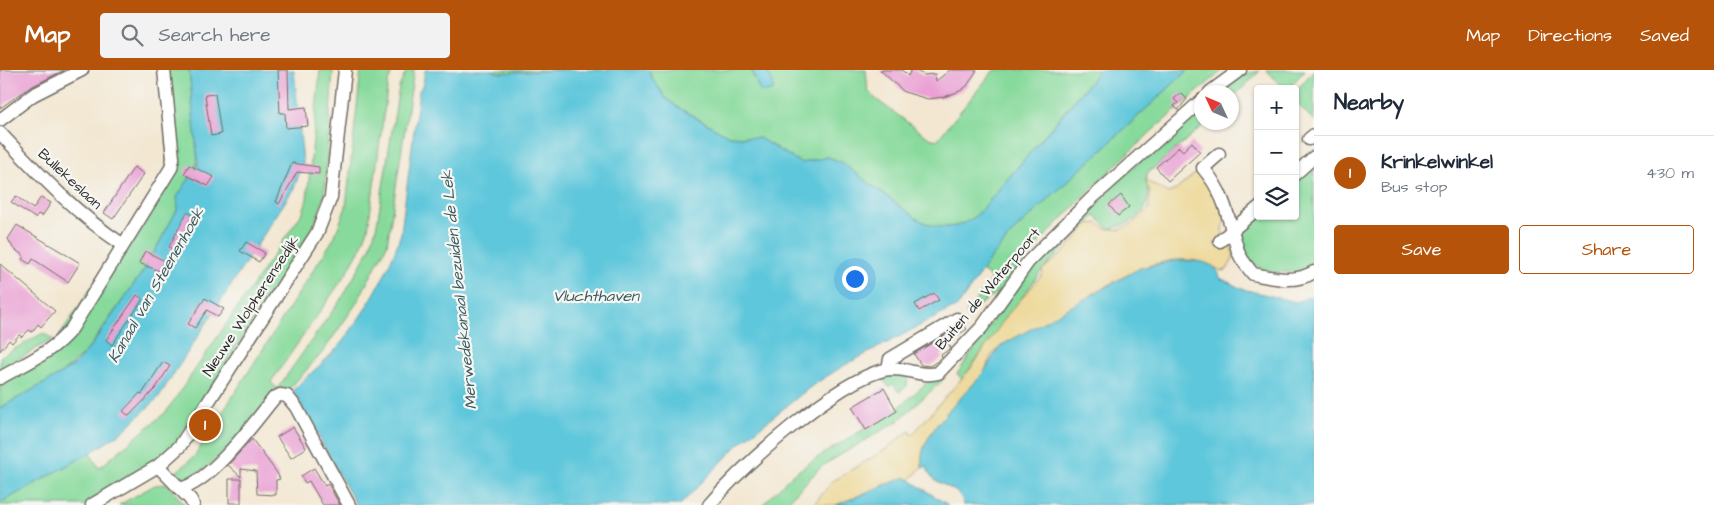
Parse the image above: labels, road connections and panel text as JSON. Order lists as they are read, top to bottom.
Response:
{
  "streets": {
    "street": ["Bullekeslaan", "Buiten de Waterpoort", "Nieuwe Wolpherensedijk"]
  },
  "water": ["Kanaal van Steenenhoek", "Merwedekanaal bezuiden de Lek", "Vluchthaven"],
  "north": "top left",
  "page": {
    "header": "Map",
    "search": "Search here",
    "nav": ["Map", "Directions", "Saved"],
    "heading": "Nearby",
    "map_buttons": ["+", "−"],
    "list": [
      {
        "mark": "1",
        "name": "Krinkelwinkel",
        "note": "Bus stop",
        "value": "430 m"
      }
    ],
    "buttons": ["Save", "Share"],
    "pins": "1"
  }
}
